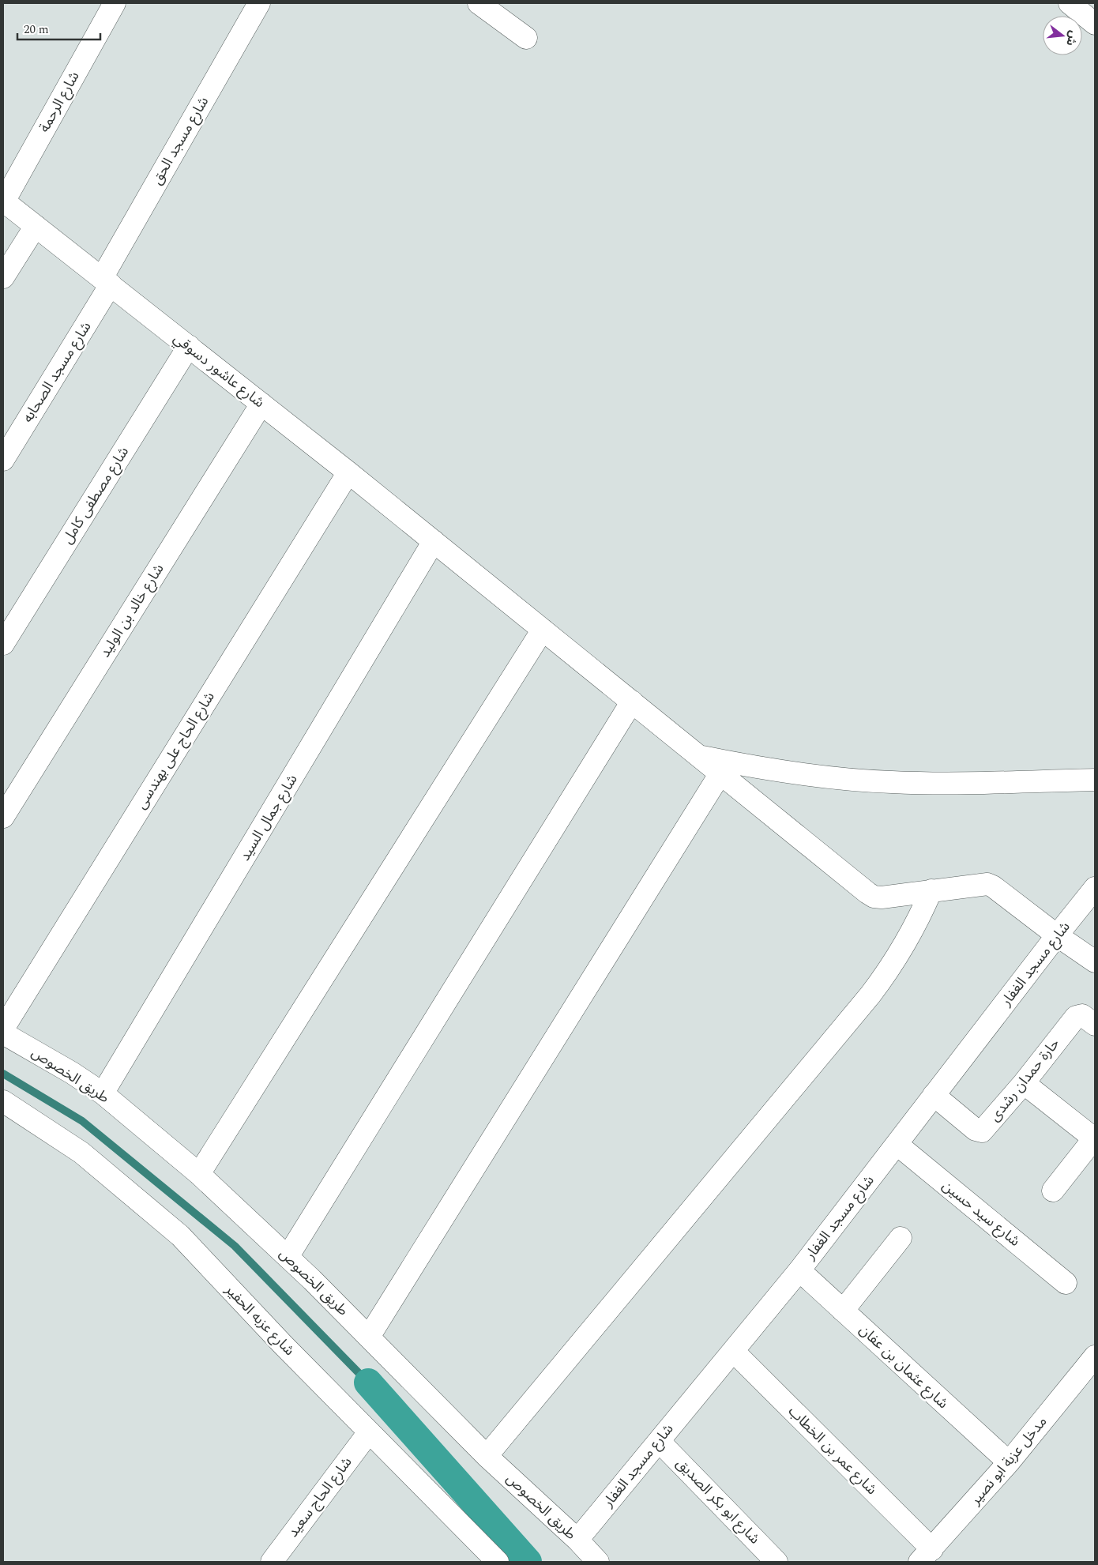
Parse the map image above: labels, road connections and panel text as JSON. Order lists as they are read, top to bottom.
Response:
{
  "streets": {
    "street": [
      "شارع الرحمة",
      "شارع مسجد الحق",
      "شارع عاشور دسوقي",
      "شارع مسجد الصحابه",
      "شارع مصطفى كامل",
      "شارع خالد بن الوليد",
      "شارع الحاج على بهندسى",
      "شارع جمال السيد",
      "شارع مسجد الغفار",
      "طريق الخصوص",
      "حارة حمدان رشدى",
      "شارع سيد حسين",
      "شارع عزبه الحفير",
      "شارع عثمان بن عفان",
      "شارع عمر بن الخطاب",
      "مدخل عزبة ابو نصير",
      "شارع الحاج سعيد",
      "شارع ابو بكر الصديق"
    ]
  },
  "crossings": [
    ["شارع الرحمة", "شارع عاشور دسوقي"],
    ["شارع مسجد الحق", "شارع عاشور دسوقي"],
    ["شارع مسجد الحق", "شارع مسجد الصحابه"],
    ["شارع عاشور دسوقي", "شارع مسجد الصحابه"],
    ["شارع عاشور دسوقي", "شارع مصطفى كامل"],
    ["شارع عاشور دسوقي", "شارع خالد بن الوليد"],
    ["شارع عاشور دسوقي", "شارع الحاج على بهندسى"],
    ["شارع عاشور دسوقي", "شارع جمال السيد"],
    ["شارع عاشور دسوقي", "شارع مسجد الغفار"],
    ["شارع جمال السيد", "طريق الخصوص"],
    ["شارع مسجد الغفار", "طريق الخصوص"],
    ["شارع مسجد الغفار", "حارة حمدان رشدى"],
    ["شارع مسجد الغفار", "شارع سيد حسين"],
    ["شارع مسجد الغفار", "شارع عثمان بن عفان"],
    ["شارع مسجد الغفار", "شارع عمر بن الخطاب"],
    ["شارع مسجد الغفار", "شارع ابو بكر الصديق"],
    ["شارع عزبه الحفير", "شارع الحاج سعيد"],
    ["شارع عثمان بن عفان", "مدخل عزبة ابو نصير"],
    ["شارع عمر بن الخطاب", "مدخل عزبة ابو نصير"]
  ],
  "scale_bar": "20 m",
  "north": "right"
}
